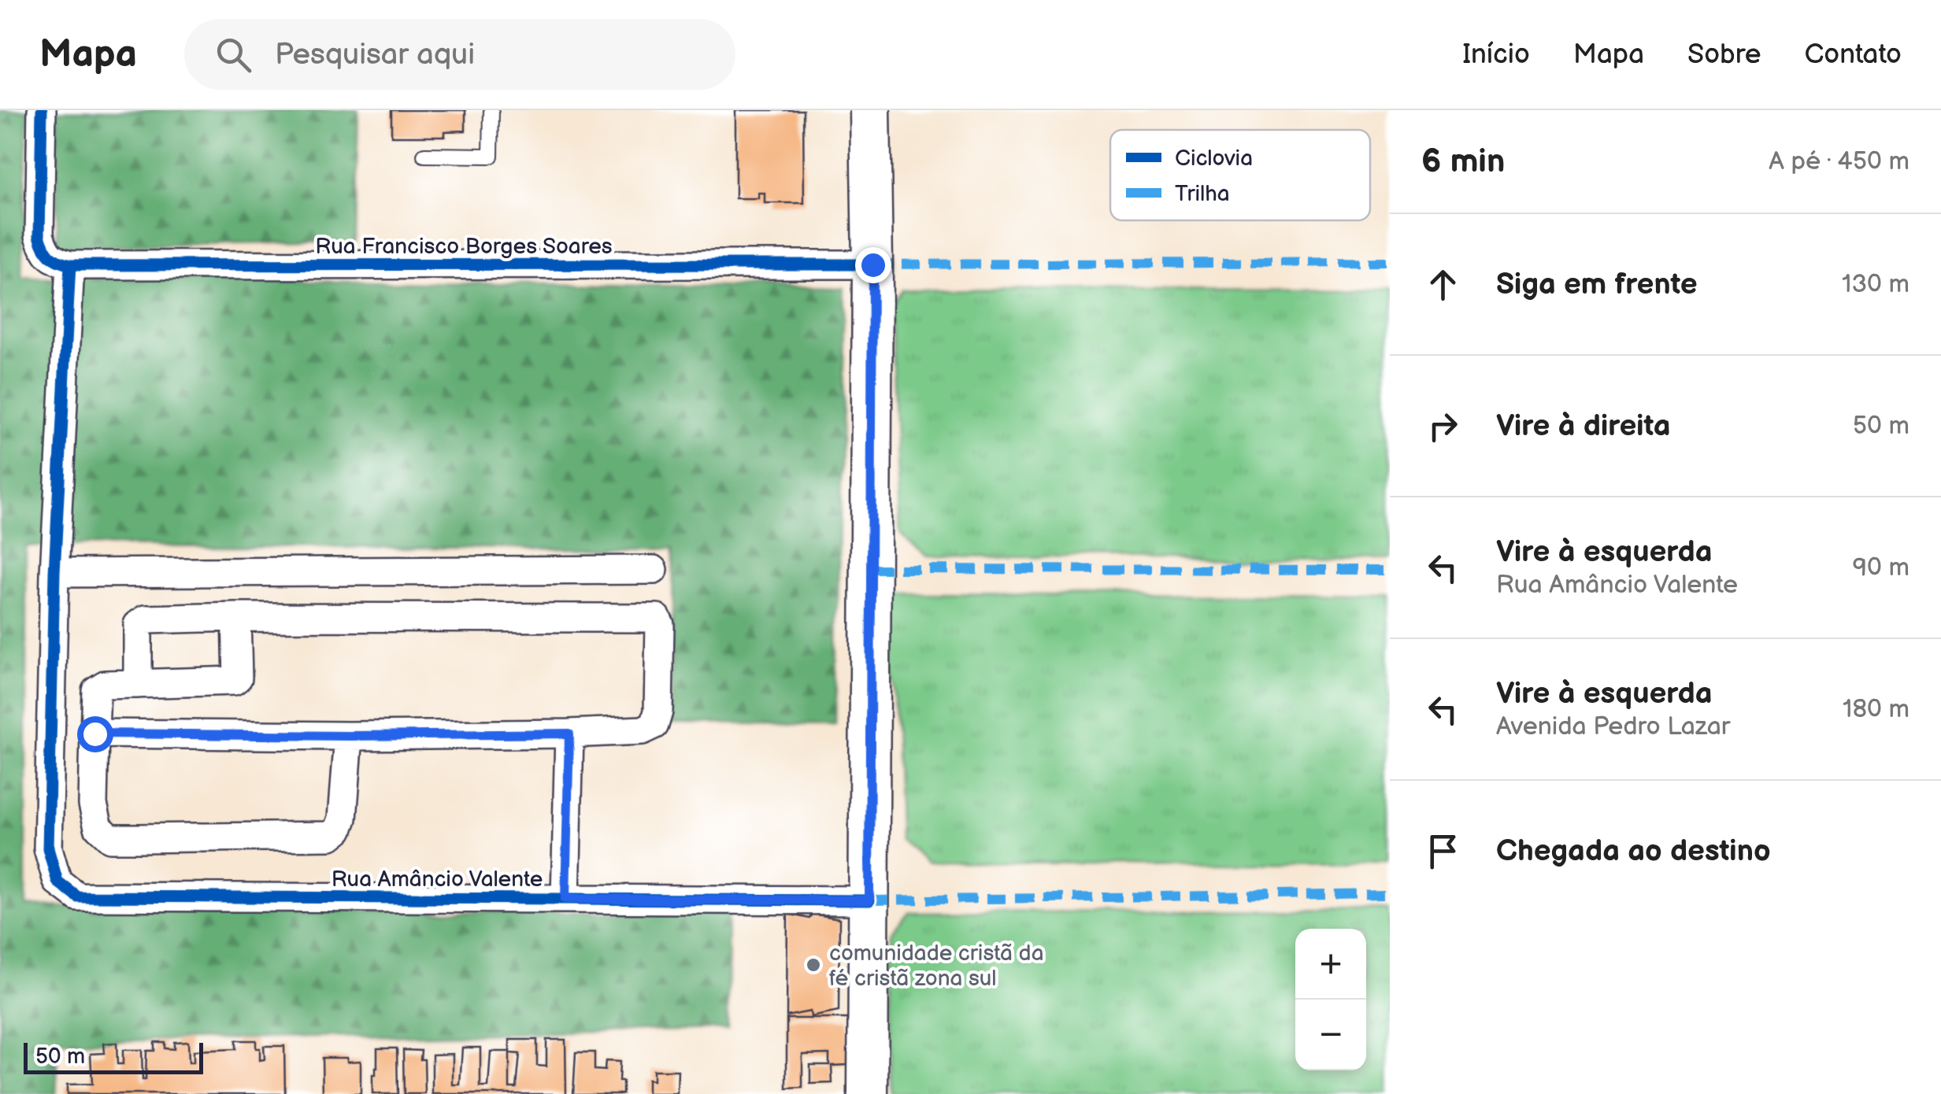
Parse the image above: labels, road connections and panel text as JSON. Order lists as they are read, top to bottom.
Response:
{
  "streets": {
    "street": ["Rua Francisco Borges Soares", "Rua Amâncio Valente"]
  },
  "places": ["comunidade cristã da fé cristã zona sul"],
  "legend": ["Ciclovia", "Trilha"],
  "scale_bar": "50 m",
  "page": {
    "header": "Mapa",
    "search": "Pesquisar aqui",
    "nav": [
      "Início",
      "Mapa",
      "Sobre",
      "Contato"
    ],
    "heading": ["6 min", "A pé · 450 m"],
    "list": [
      ["Siga em frente", "130 m"],
      ["Vire à direita", "50 m"],
      ["Vire à esquerda", "Rua Amâncio Valente", "90 m"],
      ["Vire à esquerda", "Avenida Pedro Lazar", "180 m"],
      "Chegada ao destino"
    ],
    "map_buttons": ["+", "−"],
    "scale": "50 m"
  }
}
